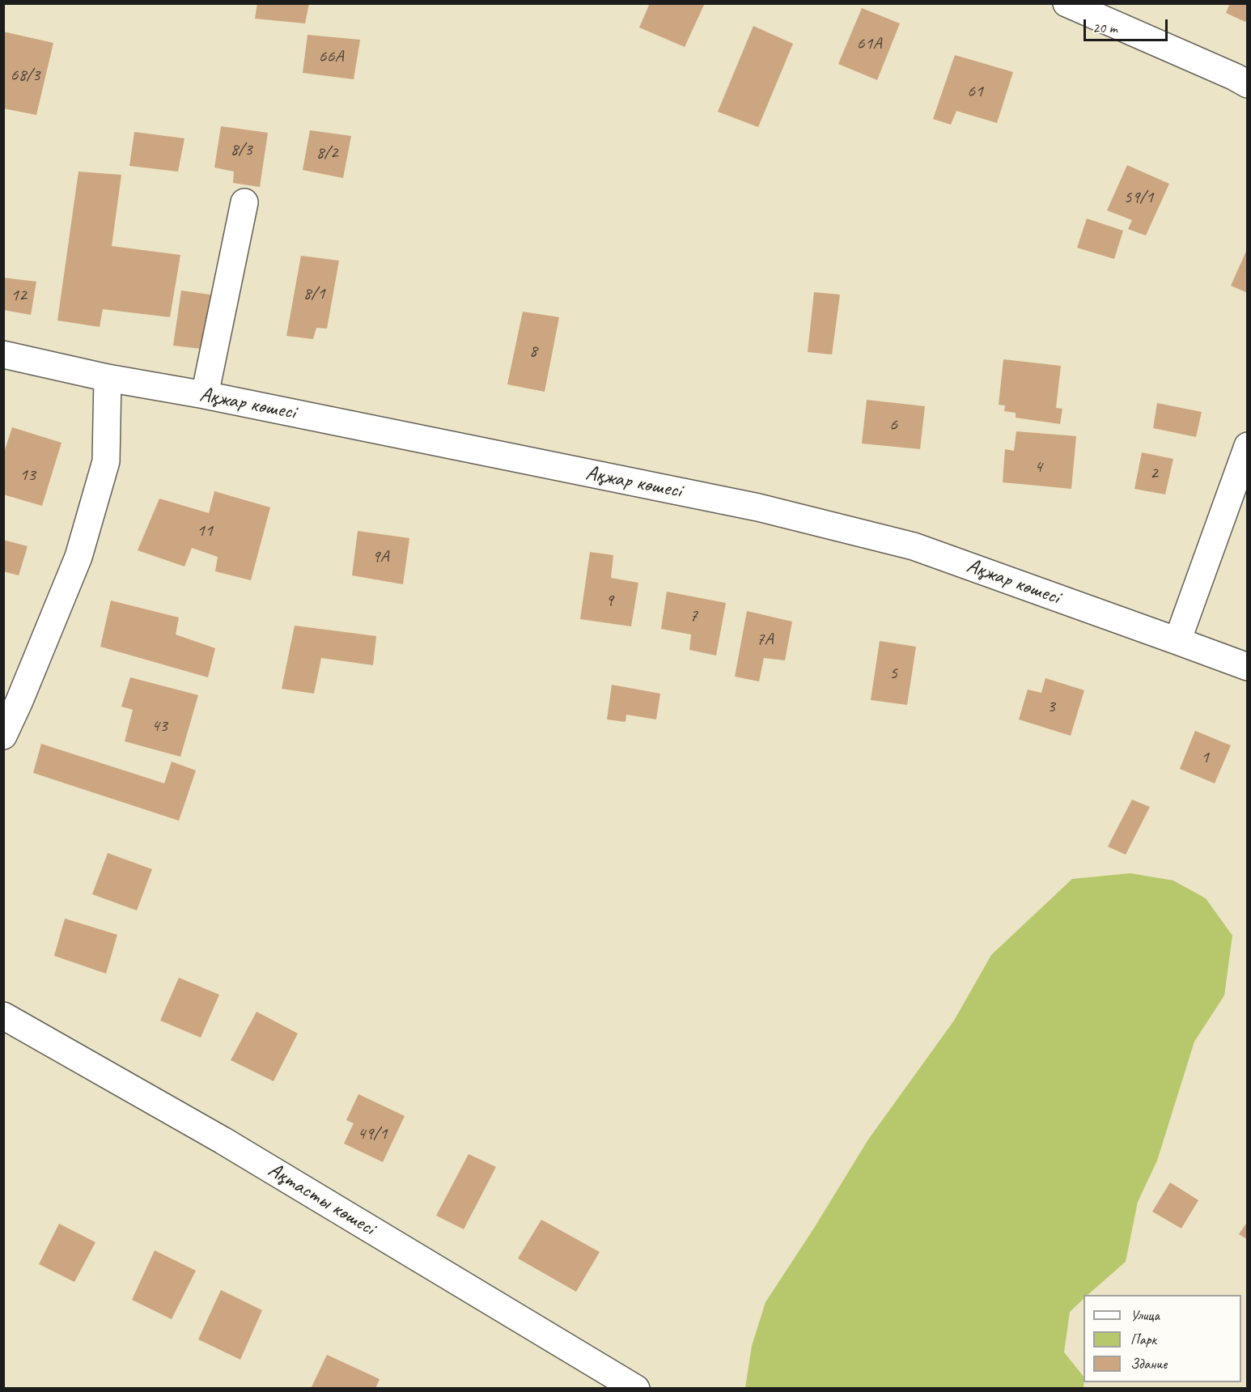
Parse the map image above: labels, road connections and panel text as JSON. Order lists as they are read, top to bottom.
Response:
{
  "streets": {
    "street": ["Ақжар көшесі", "Ақтасты көшесі"]
  },
  "house_numbers": [
    "61А",
    "66А",
    "68/3",
    "61",
    "8/3",
    "8/2",
    "59/1",
    "8/1",
    "12",
    "8",
    "6",
    "4",
    "2",
    "13",
    "11",
    "9А",
    "9",
    "7",
    "7А",
    "5",
    "3",
    "43",
    "1",
    "49/1"
  ],
  "legend": ["Улица", "Парк", "Здание"],
  "scale_bar": "20 m"
}
